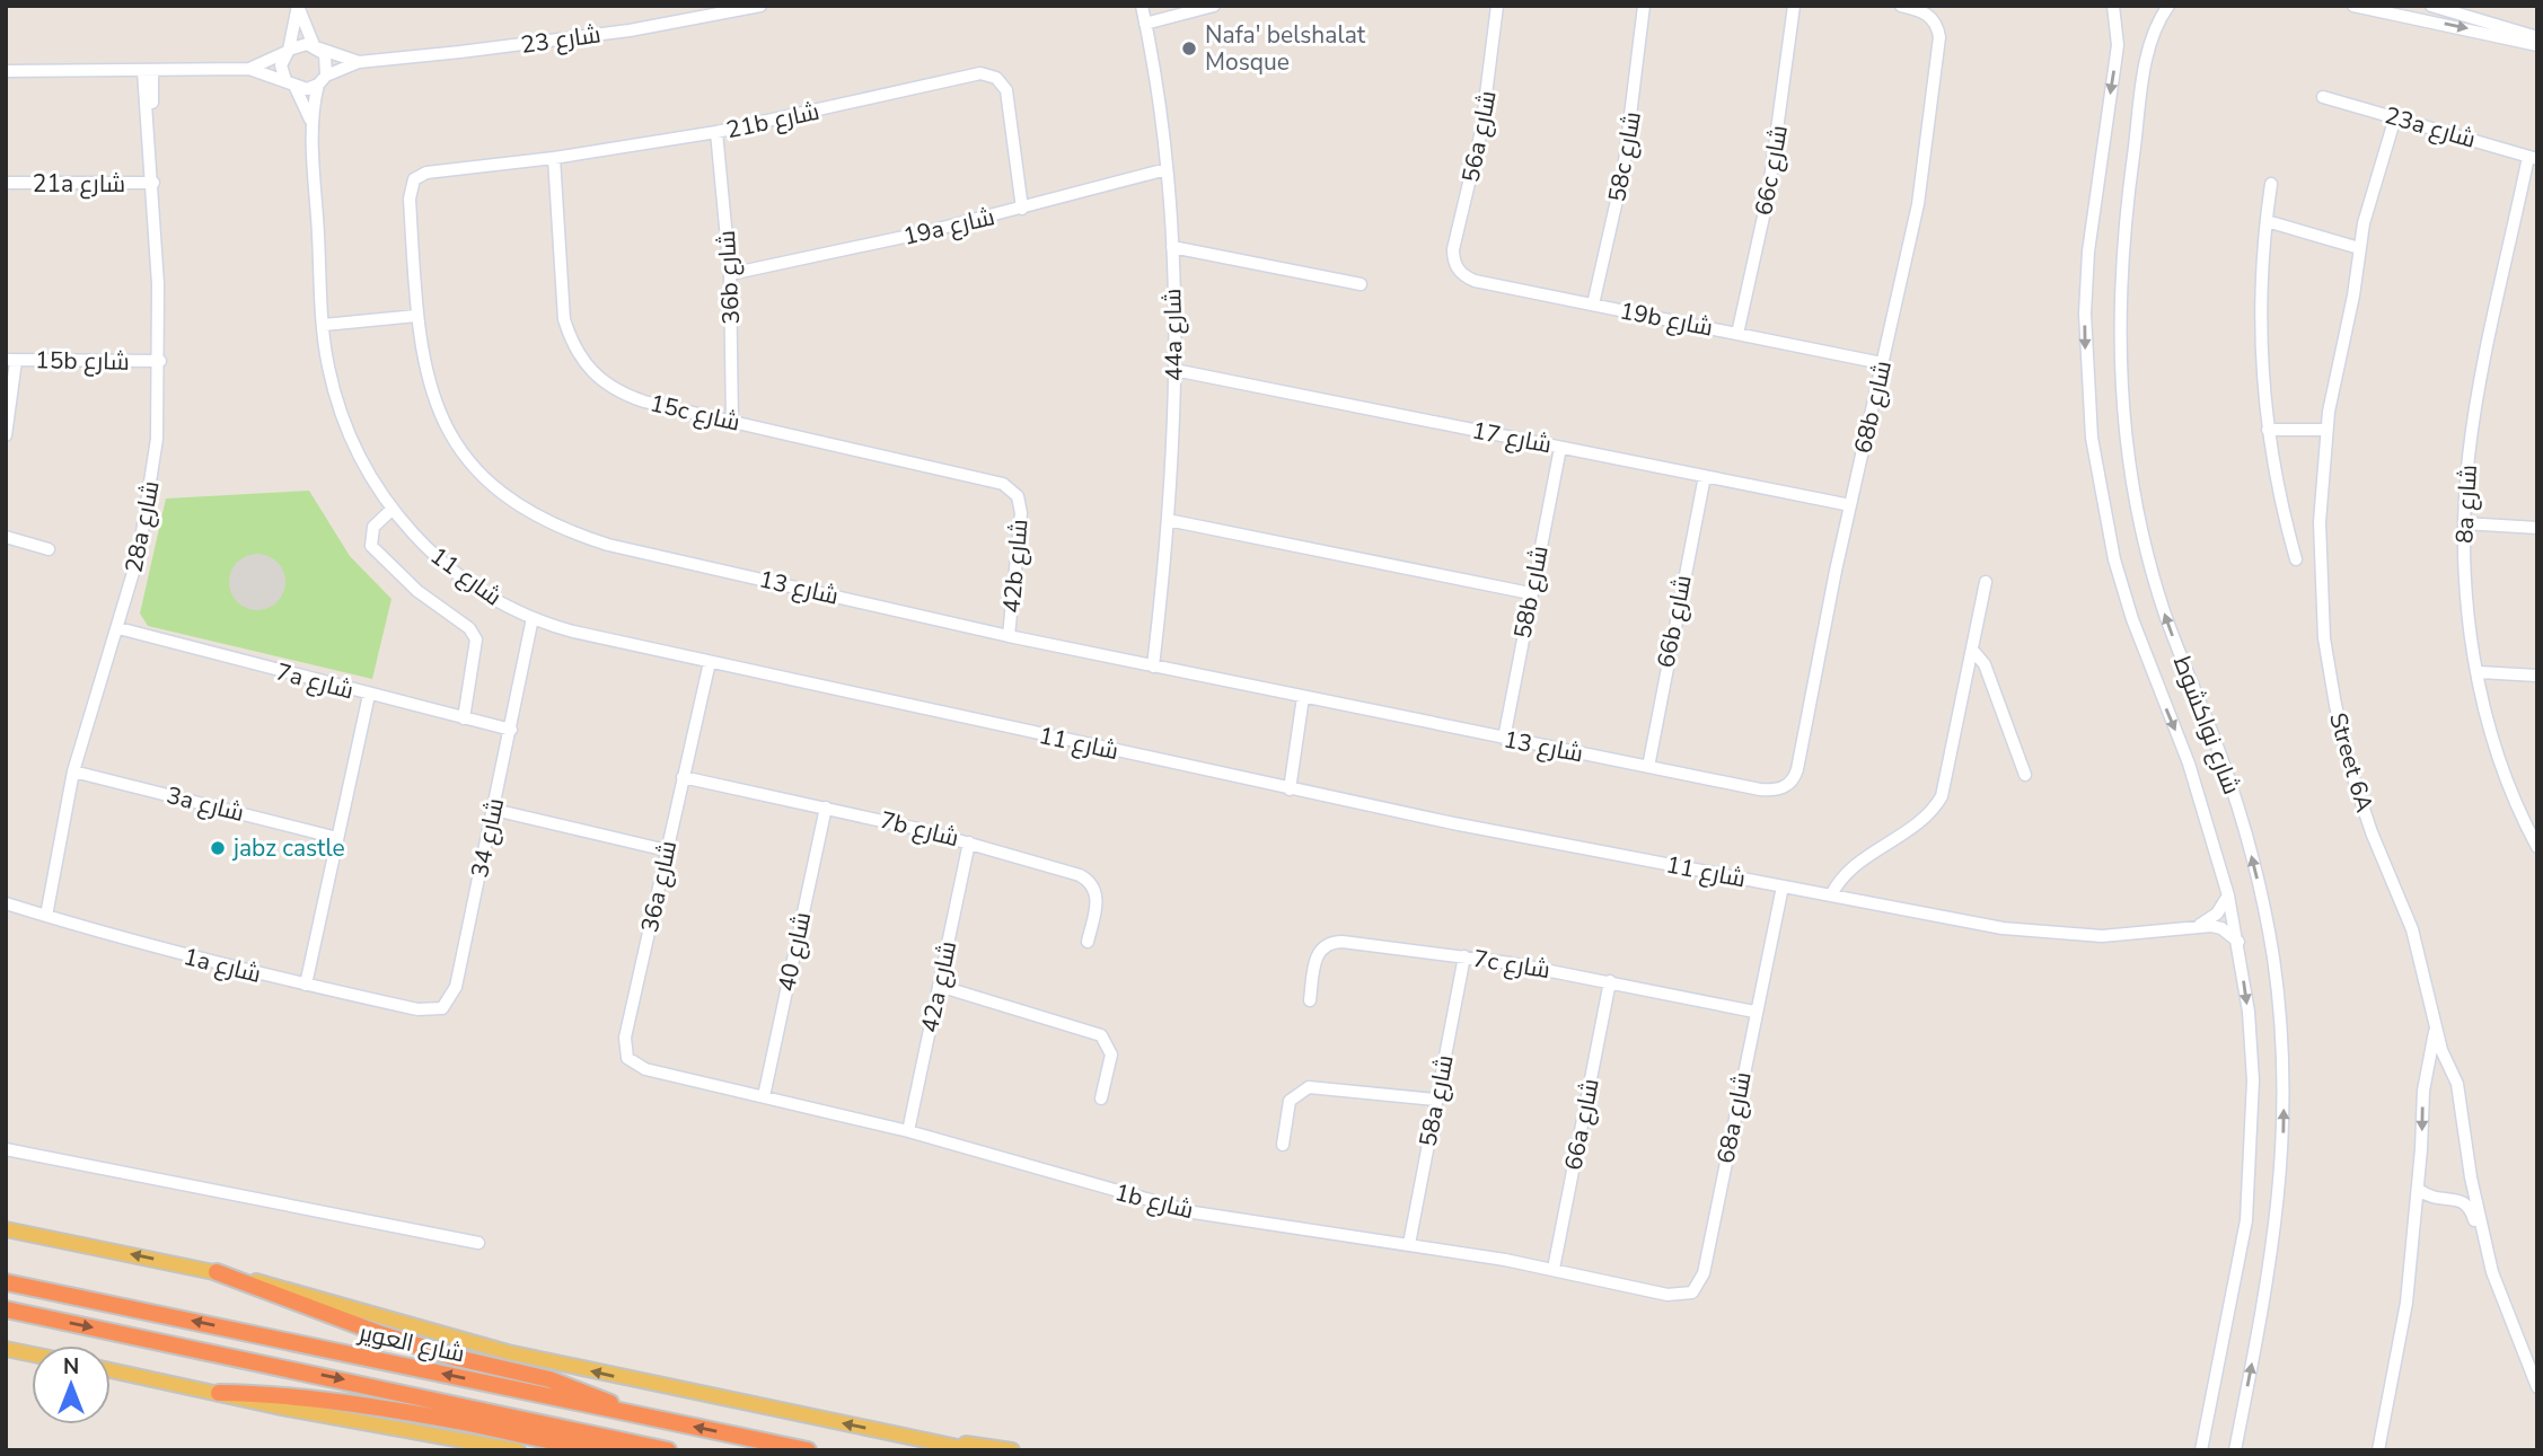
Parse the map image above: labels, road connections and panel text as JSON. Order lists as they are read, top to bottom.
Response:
{
  "streets": {
    "highway": ["شارع العوير"],
    "street": [
      "شارع 23",
      "21b شارع",
      "23a شارع",
      "56a شارع",
      "58c شارع",
      "66c شارع",
      "21a شارع",
      "19a شارع",
      "36b شارع",
      "19b شارع",
      "44a شارع",
      "15b شارع",
      "68b شارع",
      "15c شارع",
      "شارع 17",
      "8a شارع",
      "28a شارع",
      "42b شارع",
      "شارع 11",
      "شارع 13",
      "58b شارع",
      "66b شارع",
      "7a شارع",
      "شارع نواكشوط",
      "Street 6A",
      "3a شارع",
      "7b شارع",
      "شارع 34",
      "36a شارع",
      "شارع 40",
      "7c شارع",
      "1a شارع",
      "42a شارع",
      "58a شارع",
      "68a شارع",
      "66a شارع",
      "1b شارع"
    ]
  },
  "crossings": [
    ["شارع 23", "شارع 11"],
    ["21b شارع", "19a شارع"],
    ["21b شارع", "36b شارع"],
    ["21b شارع", "15c شارع"],
    ["21b شارع", "شارع 13"],
    ["23a شارع", "8a شارع"],
    ["23a شارع", "Street 6A"],
    ["56a شارع", "19b شارع"],
    ["58c شارع", "19b شارع"],
    ["66c شارع", "19b شارع"],
    ["21a شارع", "28a شارع"],
    ["19a شارع", "36b شارع"],
    ["19a شارع", "44a شارع"],
    ["36b شارع", "15c شارع"],
    ["19b شارع", "68b شارع"],
    ["44a شارع", "شارع 17"],
    ["44a شارع", "شارع 13"],
    ["15b شارع", "28a شارع"],
    ["68b شارع", "شارع 17"],
    ["68b شارع", "شارع 13"],
    ["15c شارع", "42b شارع"],
    ["شارع 17", "58b شارع"],
    ["شارع 17", "66b شارع"],
    ["28a شارع", "7a شارع"],
    ["28a شارع", "3a شارع"],
    ["28a شارع", "1a شارع"],
    ["42b شارع", "شارع 13"],
    ["شارع 11", "شارع 34"],
    ["شارع 11", "36a شارع"],
    ["شارع 11", "68a شارع"],
    ["شارع 13", "58b شارع"],
    ["شارع 13", "66b شارع"],
    ["7a شارع", "شارع 34"],
    ["7b شارع", "36a شارع"],
    ["7b شارع", "شارع 40"],
    ["7b شارع", "42a شارع"],
    ["شارع 34", "1a شارع"],
    ["36a شارع", "1b شارع"],
    ["شارع 40", "1b شارع"],
    ["7c شارع", "58a شارع"],
    ["7c شارع", "68a شارع"],
    ["7c شارع", "66a شارع"],
    ["42a شارع", "1b شارع"],
    ["58a شارع", "1b شارع"],
    ["68a شارع", "1b شارع"],
    ["66a شارع", "1b شارع"]
  ],
  "places": ["Nafa' belshalat Mosque", "jabz castle"],
  "north": "top"
}
